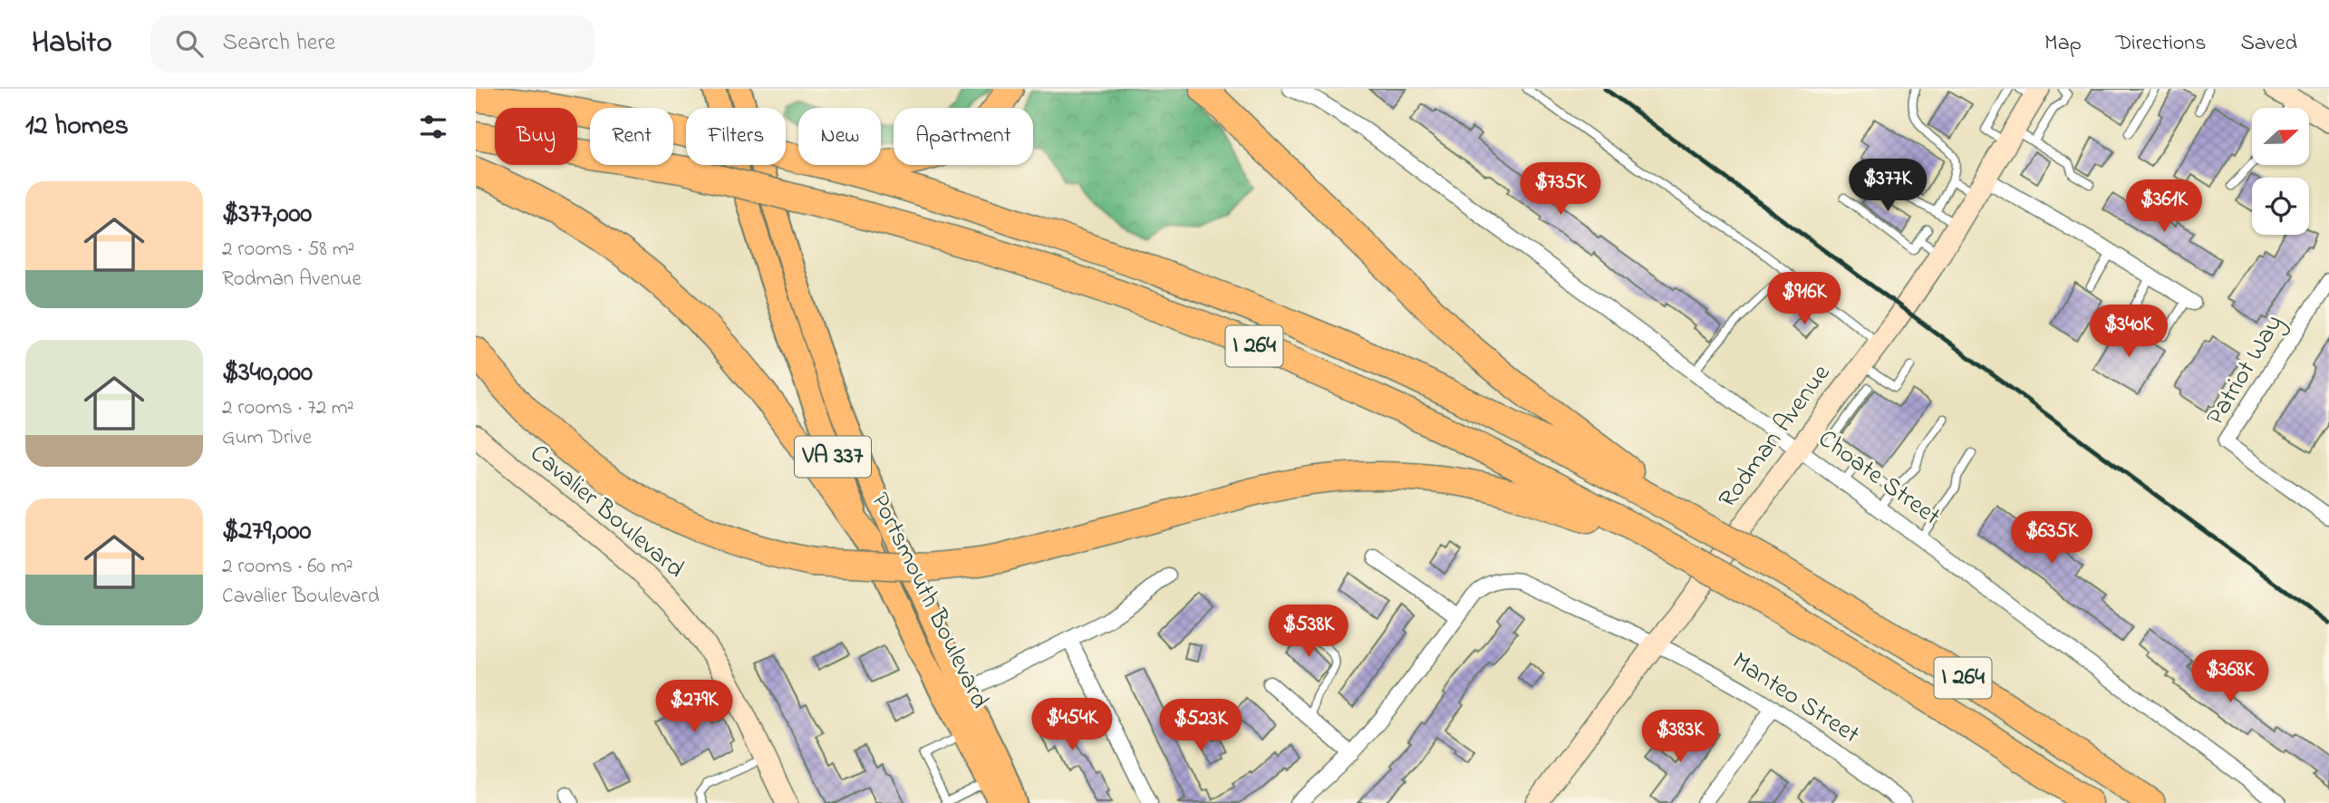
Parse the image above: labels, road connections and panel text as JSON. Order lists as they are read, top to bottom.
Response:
{
  "streets": {
    "highway": ["I 264"],
    "main road": ["VA 337", "Portsmouth Boulevard"],
    "street": [
      "Patriot Way",
      "Rodman Avenue",
      "Choate Street",
      "Cavalier Boulevard",
      "Manteo Street"
    ]
  },
  "crossings": [
    ["Rodman Avenue", "Choate Street"],
    ["Rodman Avenue", "Manteo Street"]
  ],
  "north": "right",
  "page": {
    "header": "Habito",
    "search": "Search here",
    "nav": ["Map", "Directions", "Saved"],
    "heading": "12 homes",
    "chip": [
      "Buy",
      "Rent",
      "Filters",
      "New",
      "Apartment"
    ],
    "price": [
      "$377K",
      "$735K",
      "$361K",
      "$916K",
      "$340K",
      "$635K",
      "$538K",
      "$368K",
      "$279K",
      "$454K",
      "$523K",
      "$383K"
    ],
    "list": [
      {
        "name": "$377,000",
        "note": "2 rooms · 58 m² · Rodman Avenue"
      },
      {
        "name": "$340,000",
        "note": "2 rooms · 72 m² · Gum Drive"
      },
      {
        "name": "$279,000",
        "note": "2 rooms · 60 m² · Cavalier Boulevard"
      }
    ]
  }
}
